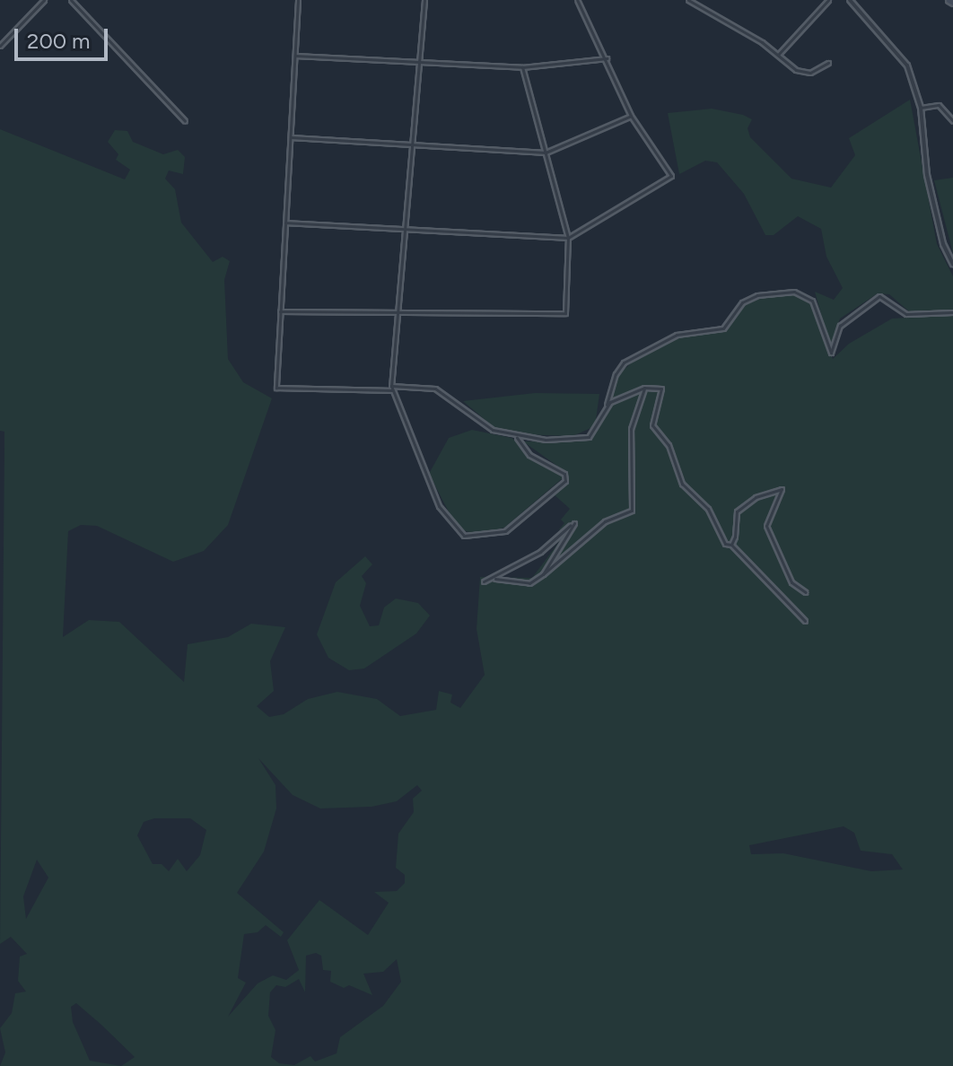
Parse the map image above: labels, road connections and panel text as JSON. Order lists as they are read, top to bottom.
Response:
{
  "scale_bar": "200 m"
}
